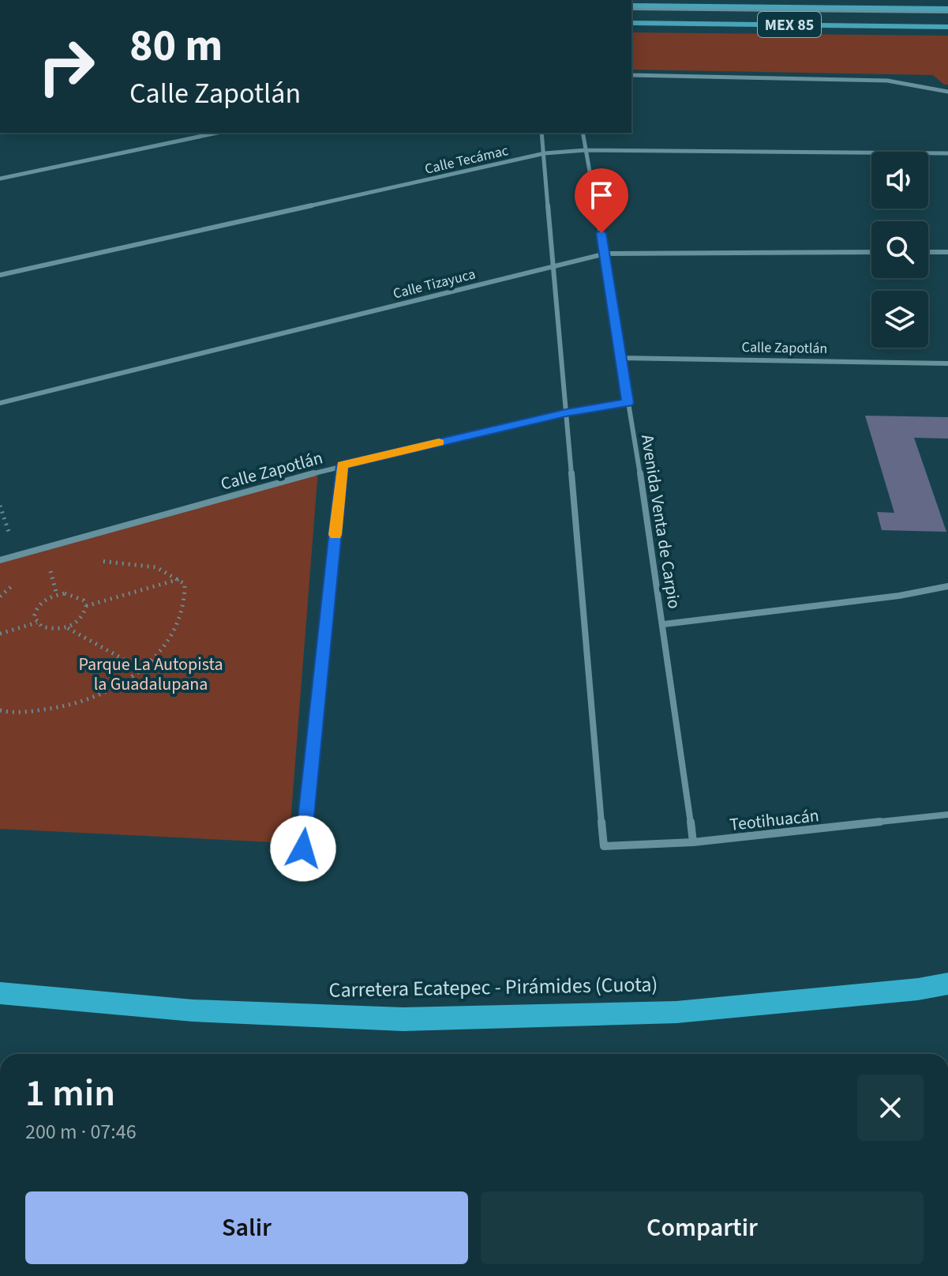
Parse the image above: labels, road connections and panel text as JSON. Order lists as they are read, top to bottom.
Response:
{
  "streets": {
    "highway": ["Carretera Ecatepec - Pirámides (Cuota)"],
    "main road": ["MEX 85"],
    "street": [
      "Calle Tecámac",
      "Calle Tizayuca",
      "Calle Zapotlán",
      "Avenida Venta de Carpio",
      "Teotihuacán"
    ]
  },
  "crossings": [
    ["Calle Tecámac", "Avenida Venta de Carpio"],
    ["Calle Tizayuca", "Avenida Venta de Carpio"],
    ["Calle Zapotlán", "Avenida Venta de Carpio"],
    ["Calle Zapotlán", "Teotihuacán"],
    ["Avenida Venta de Carpio", "Teotihuacán"]
  ],
  "parks": ["Parque La Autopista la Guadalupana"],
  "page": {
    "turn": ["80 m", "Calle Zapotlán"],
    "heading": ["1 min", "200 m · 07:46"],
    "buttons": ["Salir", "Compartir"]
  }
}
